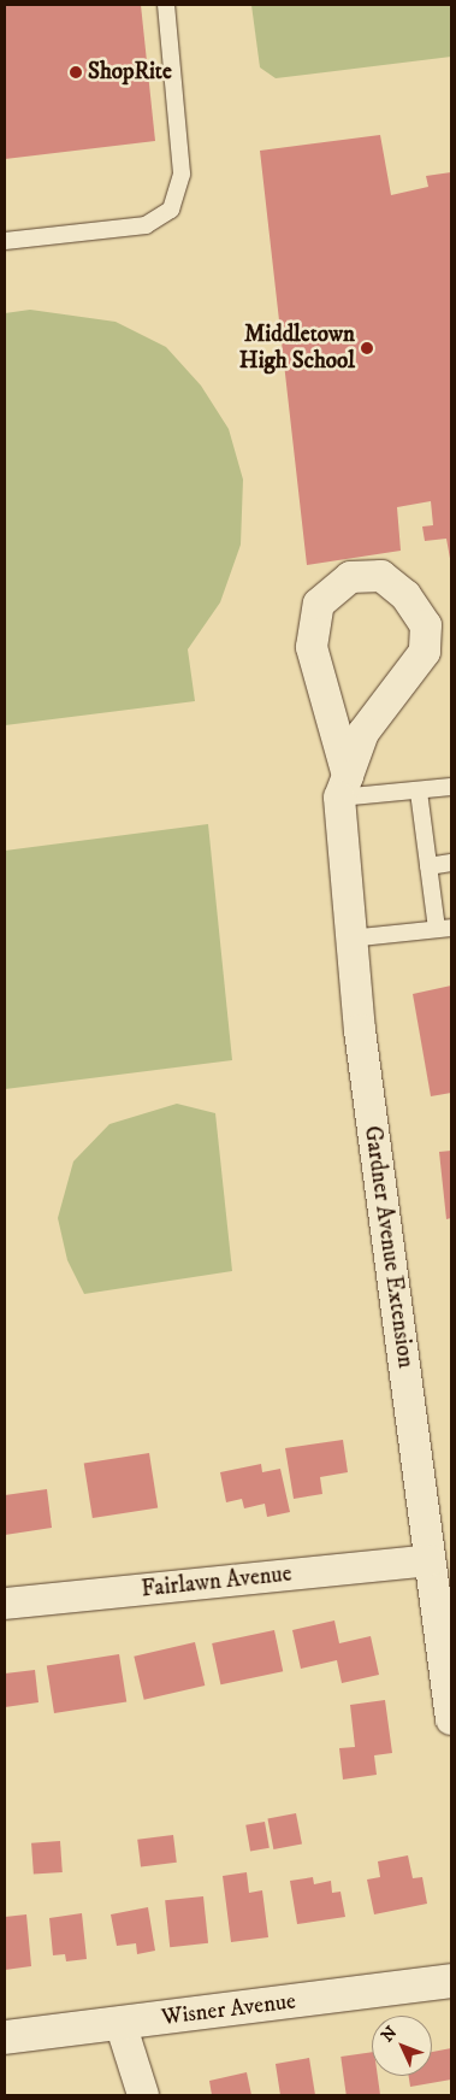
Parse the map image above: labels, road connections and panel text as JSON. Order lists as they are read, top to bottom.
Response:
{
  "streets": {
    "street": ["Gardner Avenue Extension", "Fairlawn Avenue", "Wisner Avenue"]
  },
  "crossings": [
    ["Gardner Avenue Extension", "Fairlawn Avenue"]
  ],
  "places": ["ShopRite", "Middletown High School"],
  "north": "top left"
}
